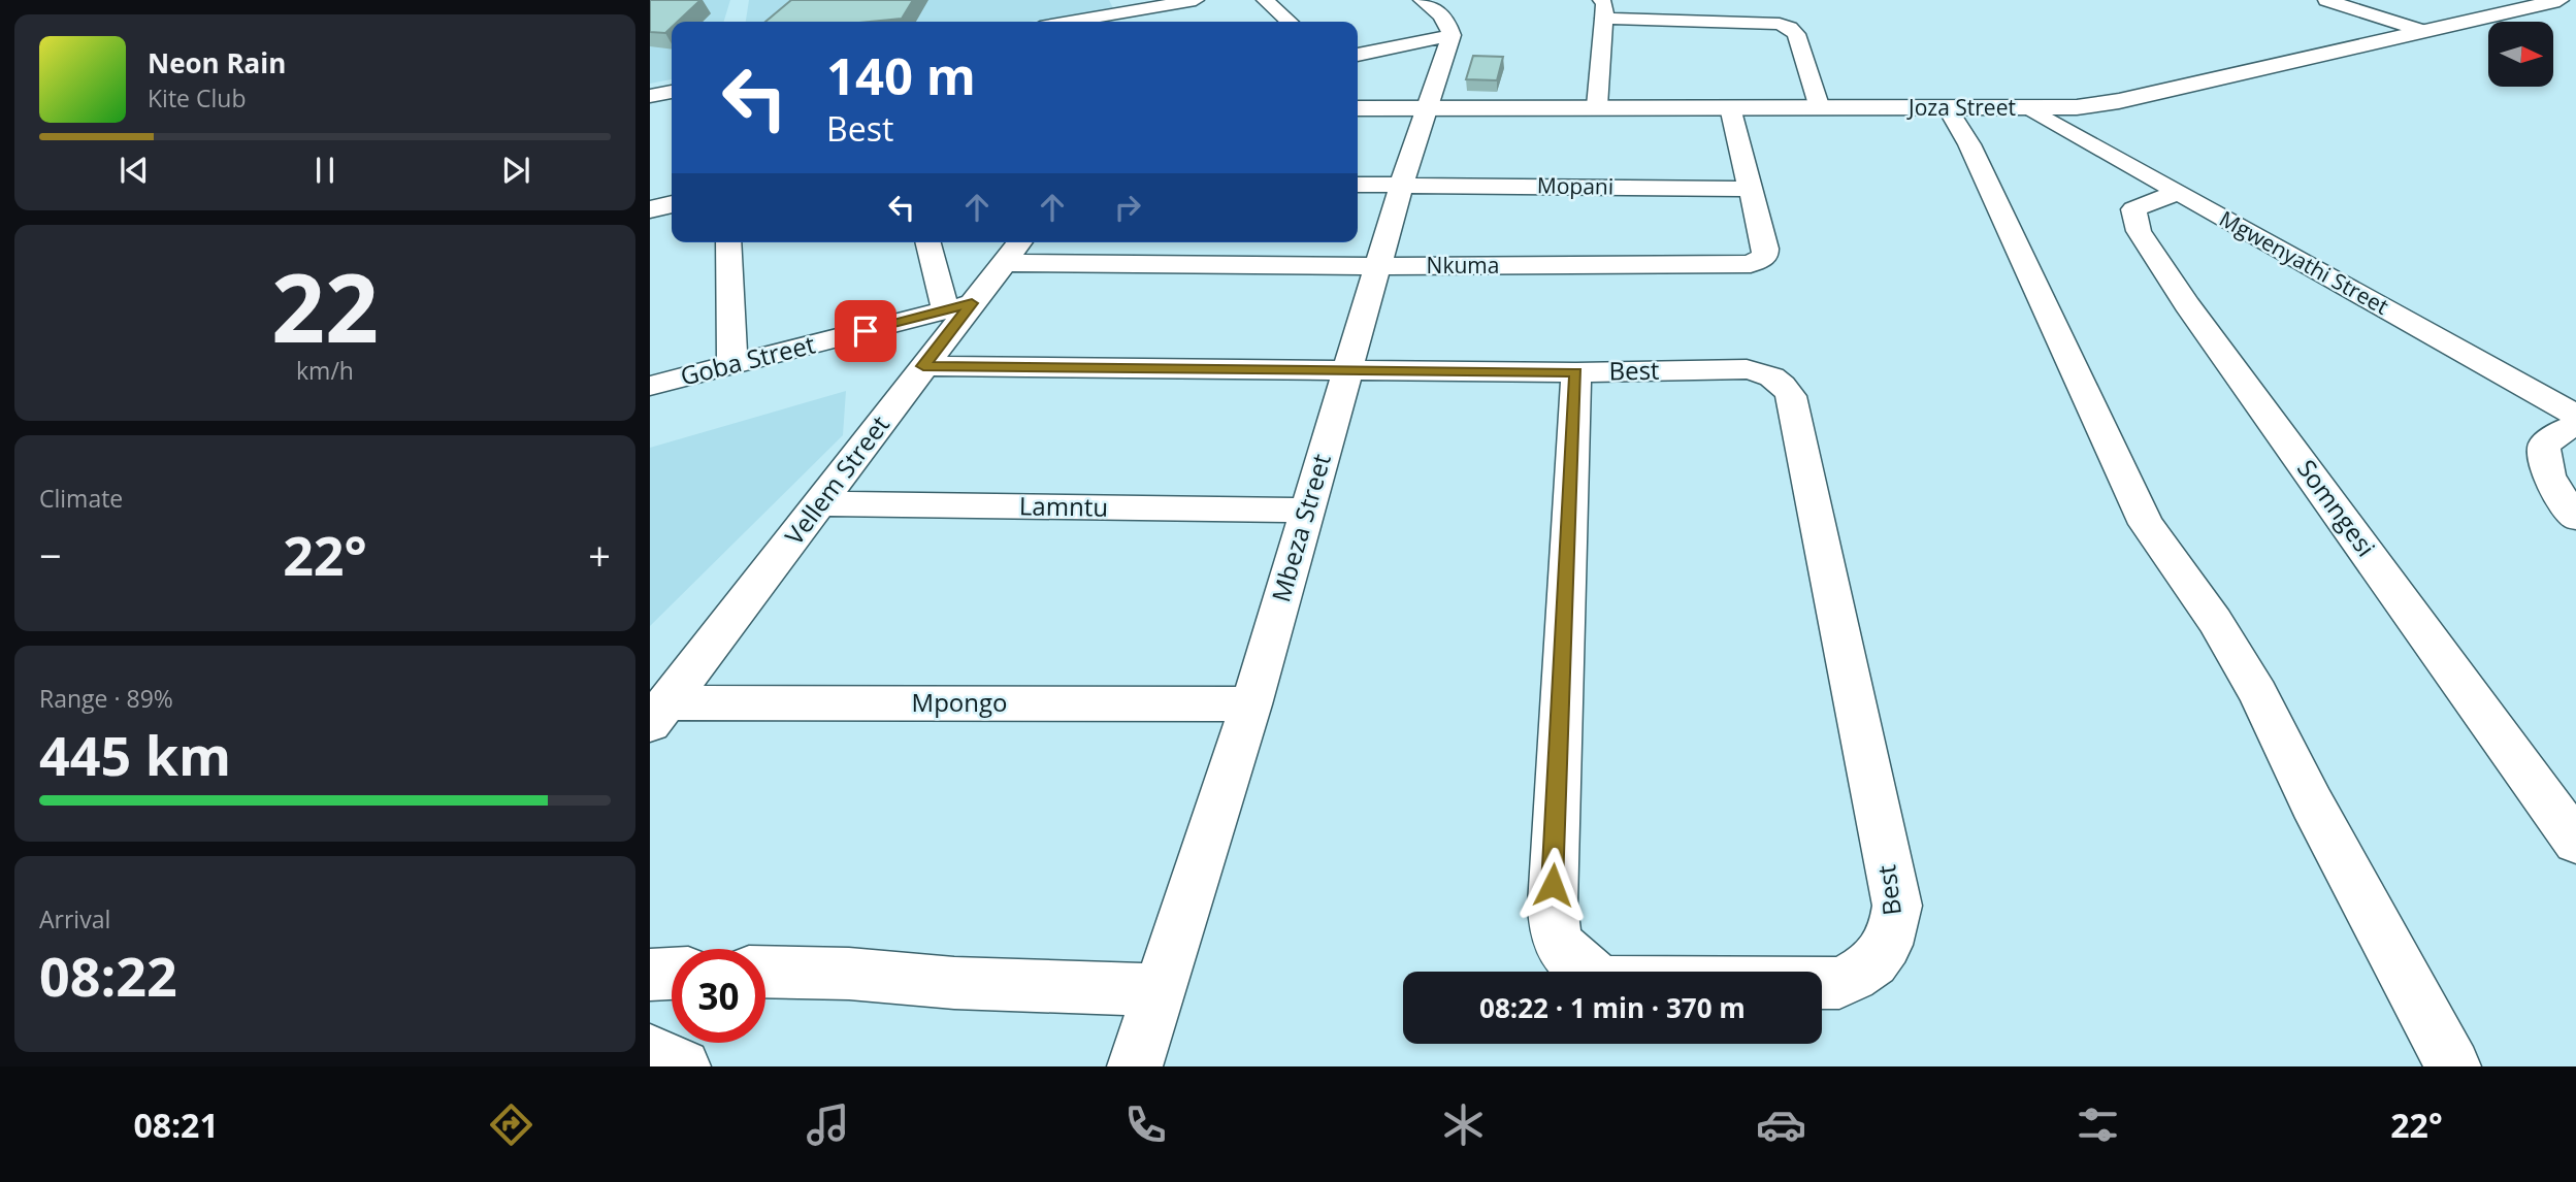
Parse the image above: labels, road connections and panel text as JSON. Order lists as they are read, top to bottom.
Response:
{
  "streets": {
    "street": [
      "Joza Street",
      "Mopani",
      "Mgwenyathi Street",
      "Nkuma",
      "Goba Street",
      "Best",
      "Vellem Street",
      "Lamntu",
      "Somngesi",
      "Mbeza Street",
      "Mpongo"
    ]
  },
  "crossings": [
    ["Joza Street", "Mgwenyathi Street"],
    ["Joza Street", "Nkuma"],
    ["Joza Street", "Mbeza Street"],
    ["Mopani", "Nkuma"],
    ["Mopani", "Mbeza Street"],
    ["Mgwenyathi Street", "Somngesi"],
    ["Nkuma", "Vellem Street"],
    ["Nkuma", "Mbeza Street"],
    ["Goba Street", "Vellem Street"],
    ["Best", "Vellem Street"],
    ["Best", "Mbeza Street"],
    ["Vellem Street", "Lamntu"],
    ["Vellem Street", "Mpongo"],
    ["Lamntu", "Mbeza Street"],
    ["Mbeza Street", "Mpongo"]
  ],
  "north": "right",
  "page": {
    "turn": ["140 m", "Best"],
    "song": ["Neon Rain", "Kite Club"],
    "tile": [
      ["22", "km/h"],
      "Climate",
      ["Range · 89%", "445 km"],
      ["Arrival", "08:22"]
    ],
    "heat": ["−", "22°", "+"],
    "limit": "30",
    "trip": "08:22 · 1 min · 370 m",
    "tabs": ["08:21", "22°"]
  }
}
